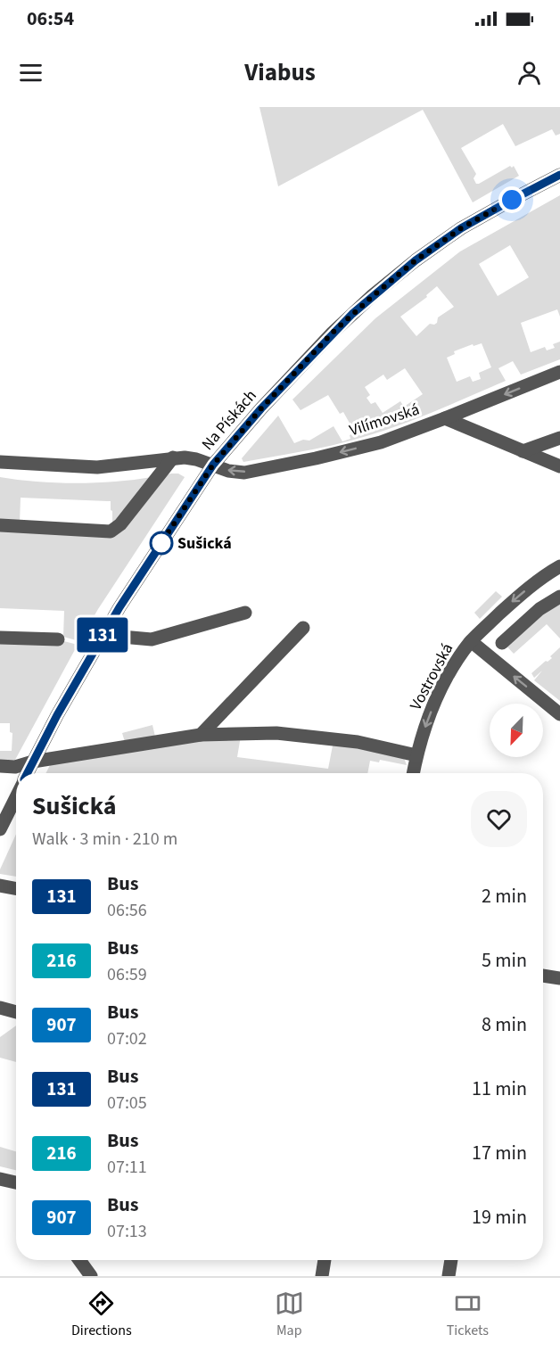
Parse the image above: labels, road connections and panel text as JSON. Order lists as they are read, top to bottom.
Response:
{
  "streets": {
    "street": ["Na Pískách", "Vilímovská", "Vostrovská"]
  },
  "crossings": [
    ["Na Pískách", "Vilímovská"]
  ],
  "one_way": ["Vilímovská"],
  "places": ["Sušická"],
  "lines": ["bus line 131"],
  "north": "bottom left",
  "page": {
    "status": "06:54",
    "header": "Viabus",
    "on_map": "131",
    "heading": ["Sušická", "Walk · 3 min · 210 m"],
    "list": [
      {
        "mark": "131",
        "name": "Bus",
        "note": "06:56",
        "value": "2 min"
      },
      {
        "mark": "216",
        "name": "Bus",
        "note": "06:59",
        "value": "5 min"
      },
      {
        "mark": "907",
        "name": "Bus",
        "note": "07:02",
        "value": "8 min"
      },
      {
        "mark": "131",
        "name": "Bus",
        "note": "07:05",
        "value": "11 min"
      },
      {
        "mark": "216",
        "name": "Bus",
        "note": "07:11",
        "value": "17 min"
      },
      {
        "mark": "907",
        "name": "Bus",
        "note": "07:13",
        "value": "19 min"
      }
    ],
    "tabs": ["Directions", "Map", "Tickets"]
  }
}
